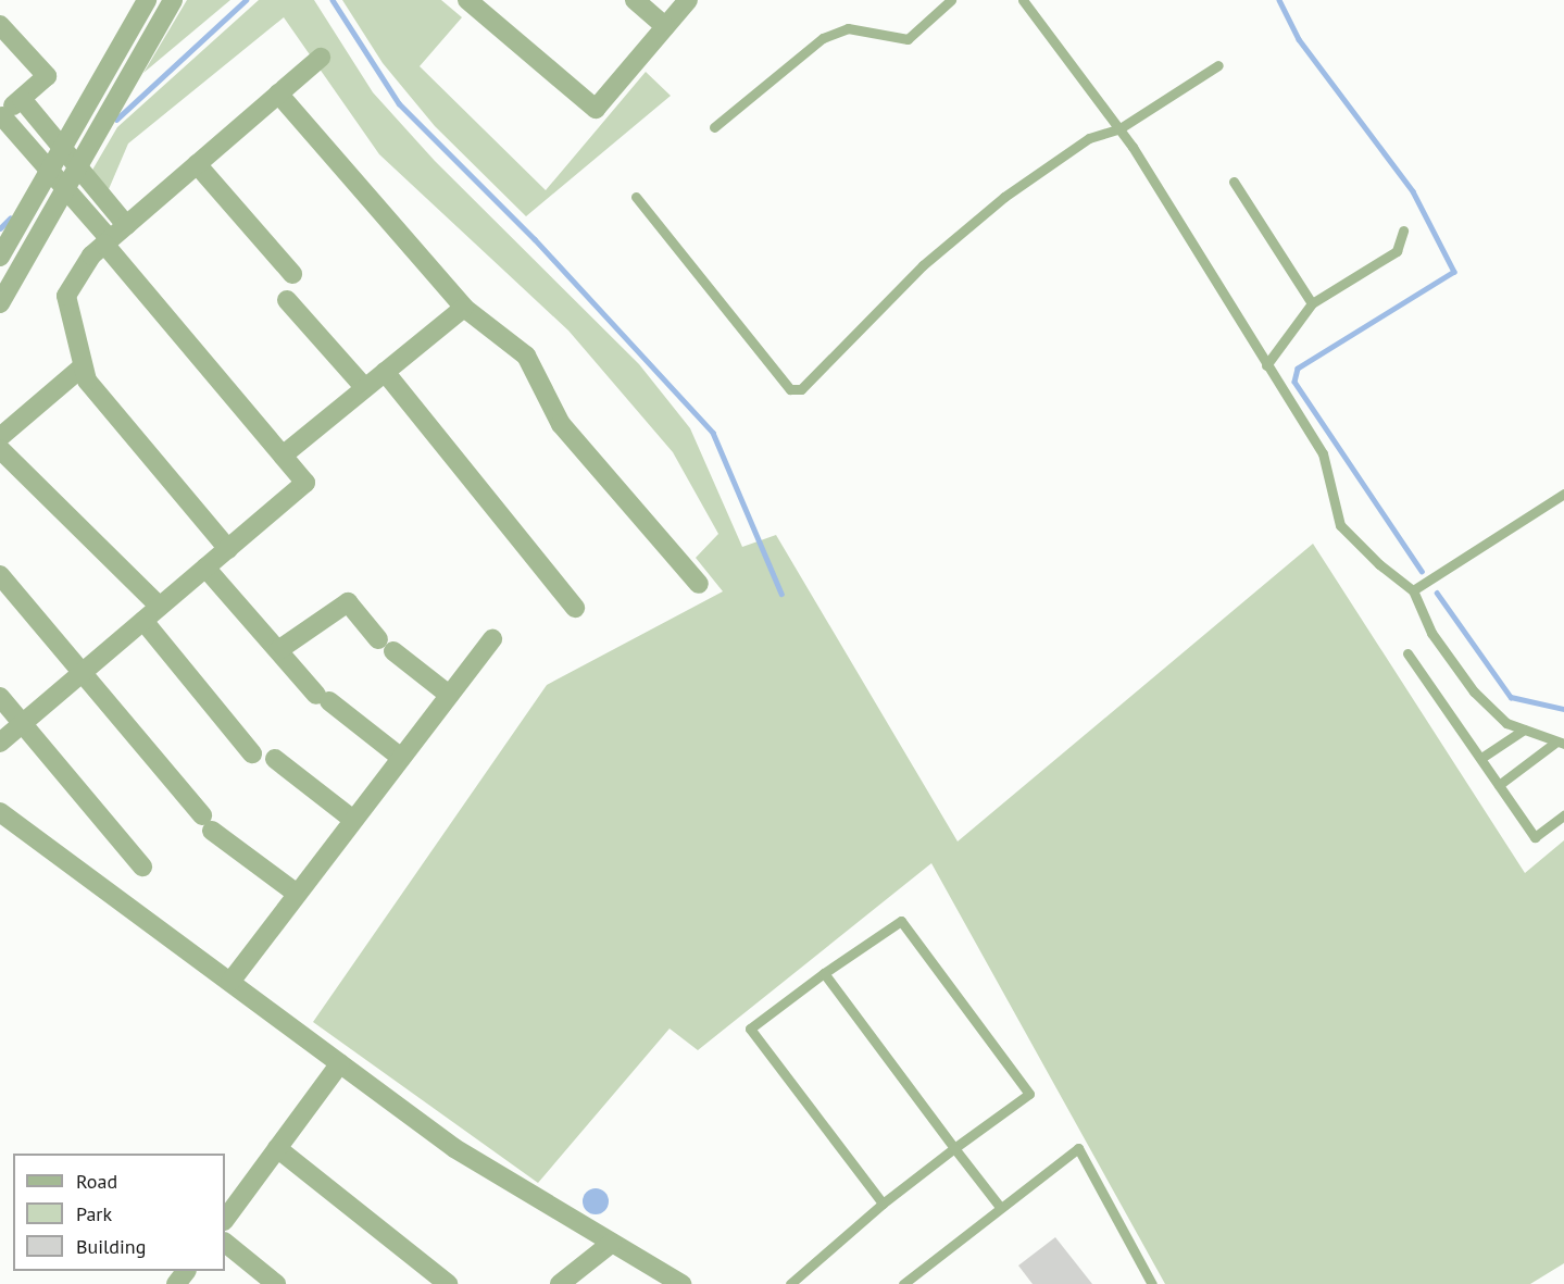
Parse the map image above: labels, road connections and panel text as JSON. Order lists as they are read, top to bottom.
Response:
{
  "legend": ["Road", "Park", "Building"]
}
